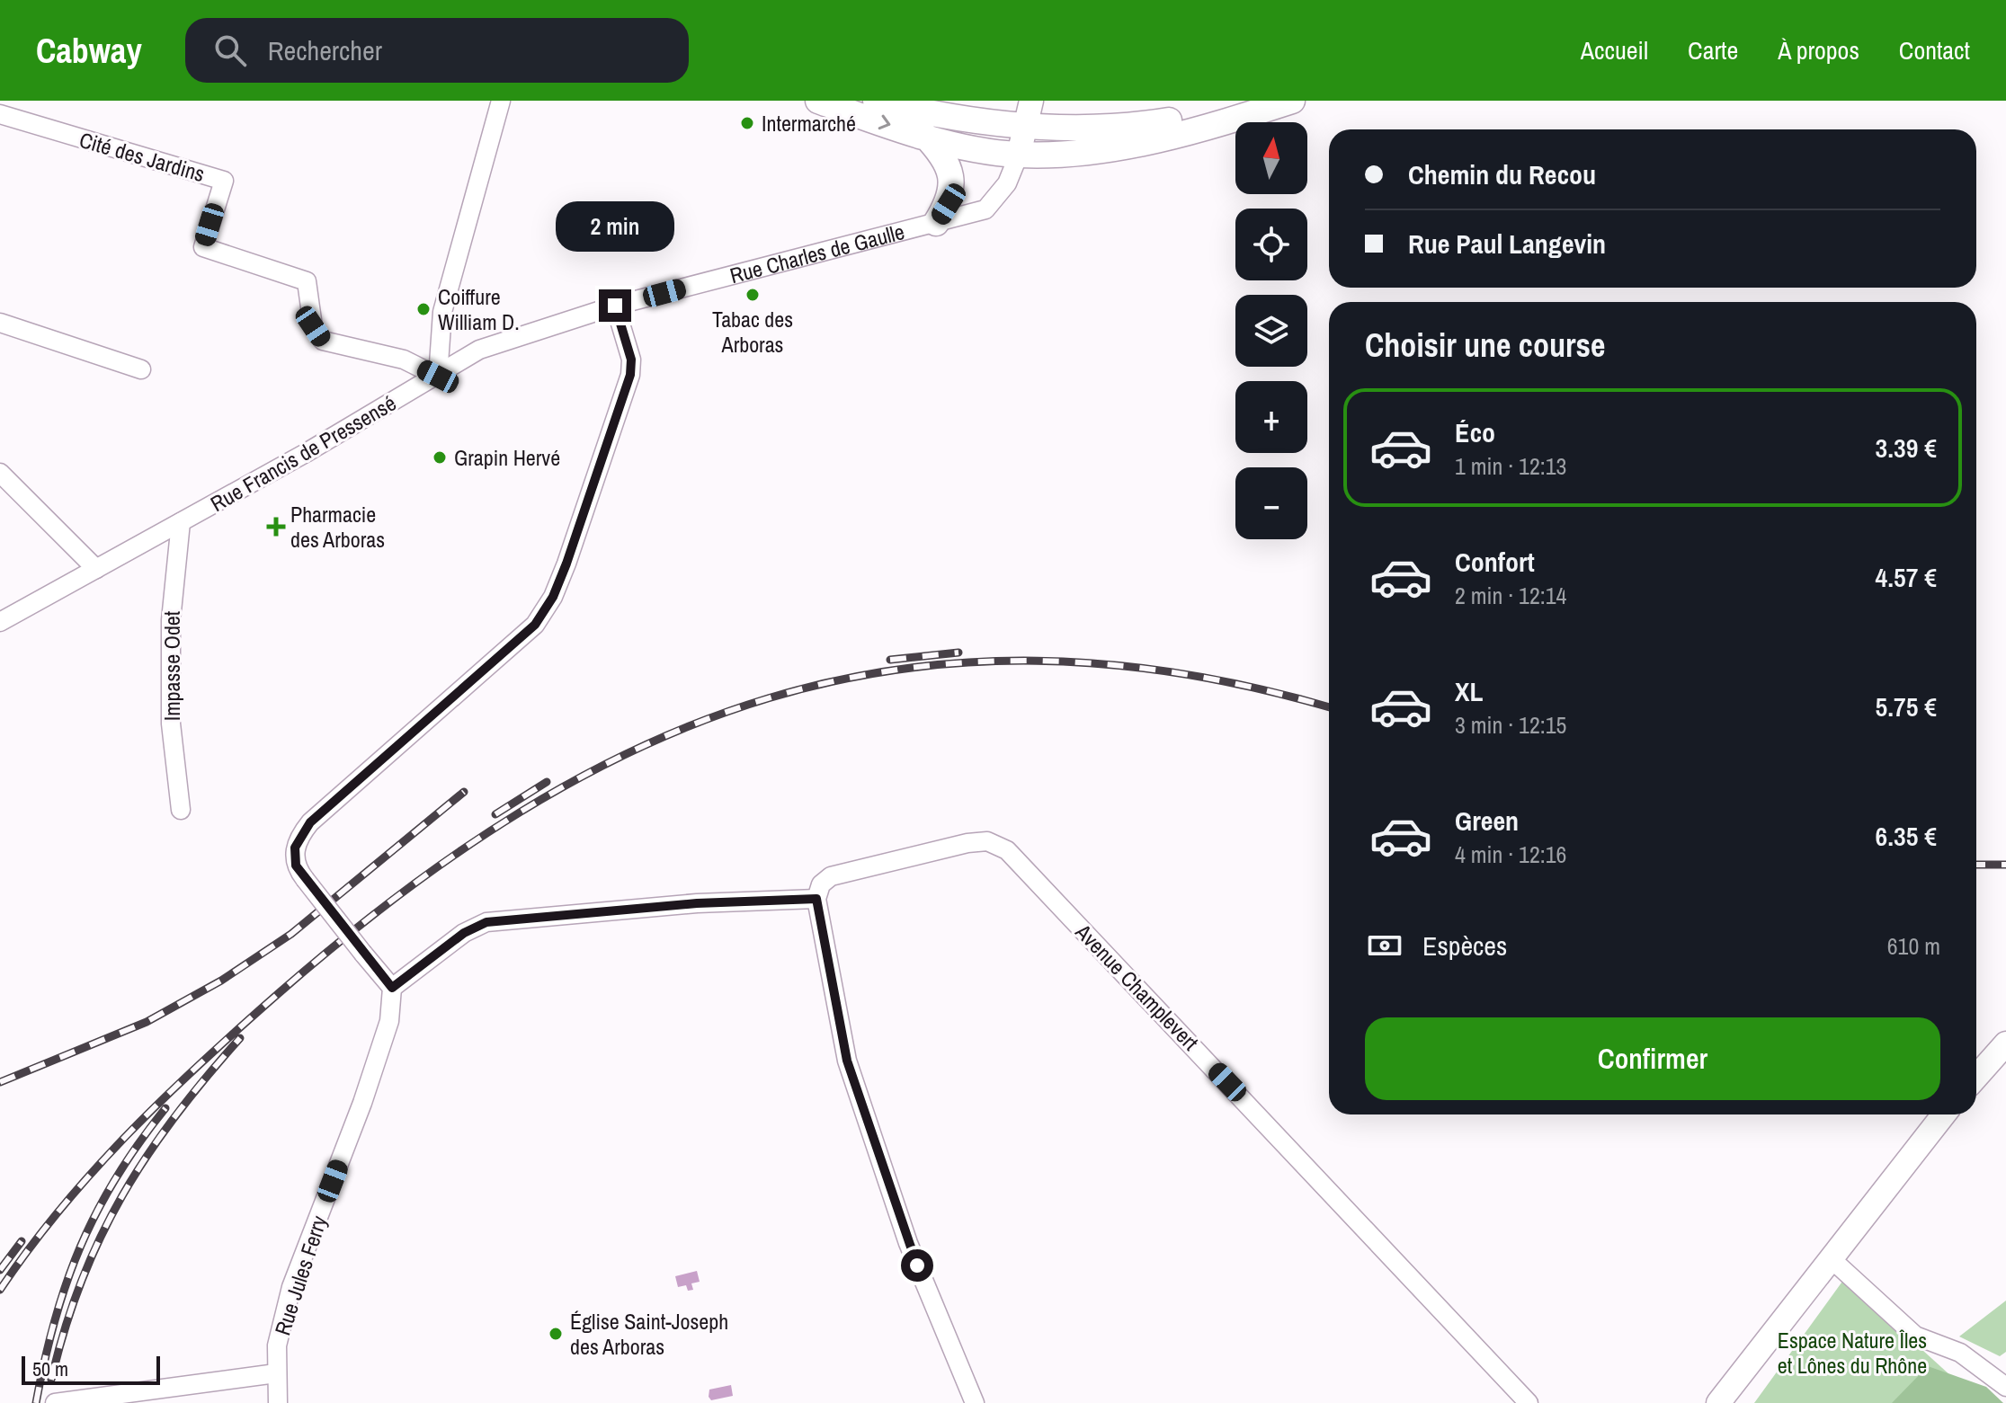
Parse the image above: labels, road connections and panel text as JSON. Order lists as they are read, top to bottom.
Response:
{
  "streets": {
    "street": [
      "Cité des Jardins",
      "Rue Charles de Gaulle",
      "Rue Francis de Pressensé",
      "Impasse Odet",
      "Avenue Champlevert",
      "Rue Jules Ferry"
    ]
  },
  "crossings": [
    ["Cité des Jardins", "Rue Francis de Pressensé"],
    ["Rue Charles de Gaulle", "Rue Francis de Pressensé"],
    ["Rue Francis de Pressensé", "Impasse Odet"]
  ],
  "parks": ["Espace Nature Îles et Lônes du Rhône"],
  "places": {
    "other": [
      "Intermarché",
      "Tabac des Arboras",
      "Coiffure William D.",
      "Grapin Hervé",
      "Église Saint-Joseph des Arboras"
    ],
    "health": ["Pharmacie des Arboras"]
  },
  "scale_bar": "50 m",
  "north": "top",
  "page": {
    "header": "Cabway",
    "search": "Rechercher",
    "nav": [
      "Accueil",
      "Carte",
      "À propos",
      "Contact"
    ],
    "map_buttons": ["+", "−"],
    "banner": ["Chemin du Recou", "Rue Paul Langevin"],
    "bubble": "2 min",
    "heading": "Choisir une course",
    "list": [
      {
        "name": "Éco",
        "note": "1 min · 12:13",
        "value": "3.39 €"
      },
      {
        "name": "Confort",
        "note": "2 min · 12:14",
        "value": "4.57 €"
      },
      {
        "name": "XL",
        "note": "3 min · 12:15",
        "value": "5.75 €"
      },
      {
        "name": "Green",
        "note": "4 min · 12:16",
        "value": "6.35 €"
      }
    ],
    "pay": ["Espèces", "610 m"],
    "buttons": "Confirmer",
    "scale": "50 m"
  }
}
